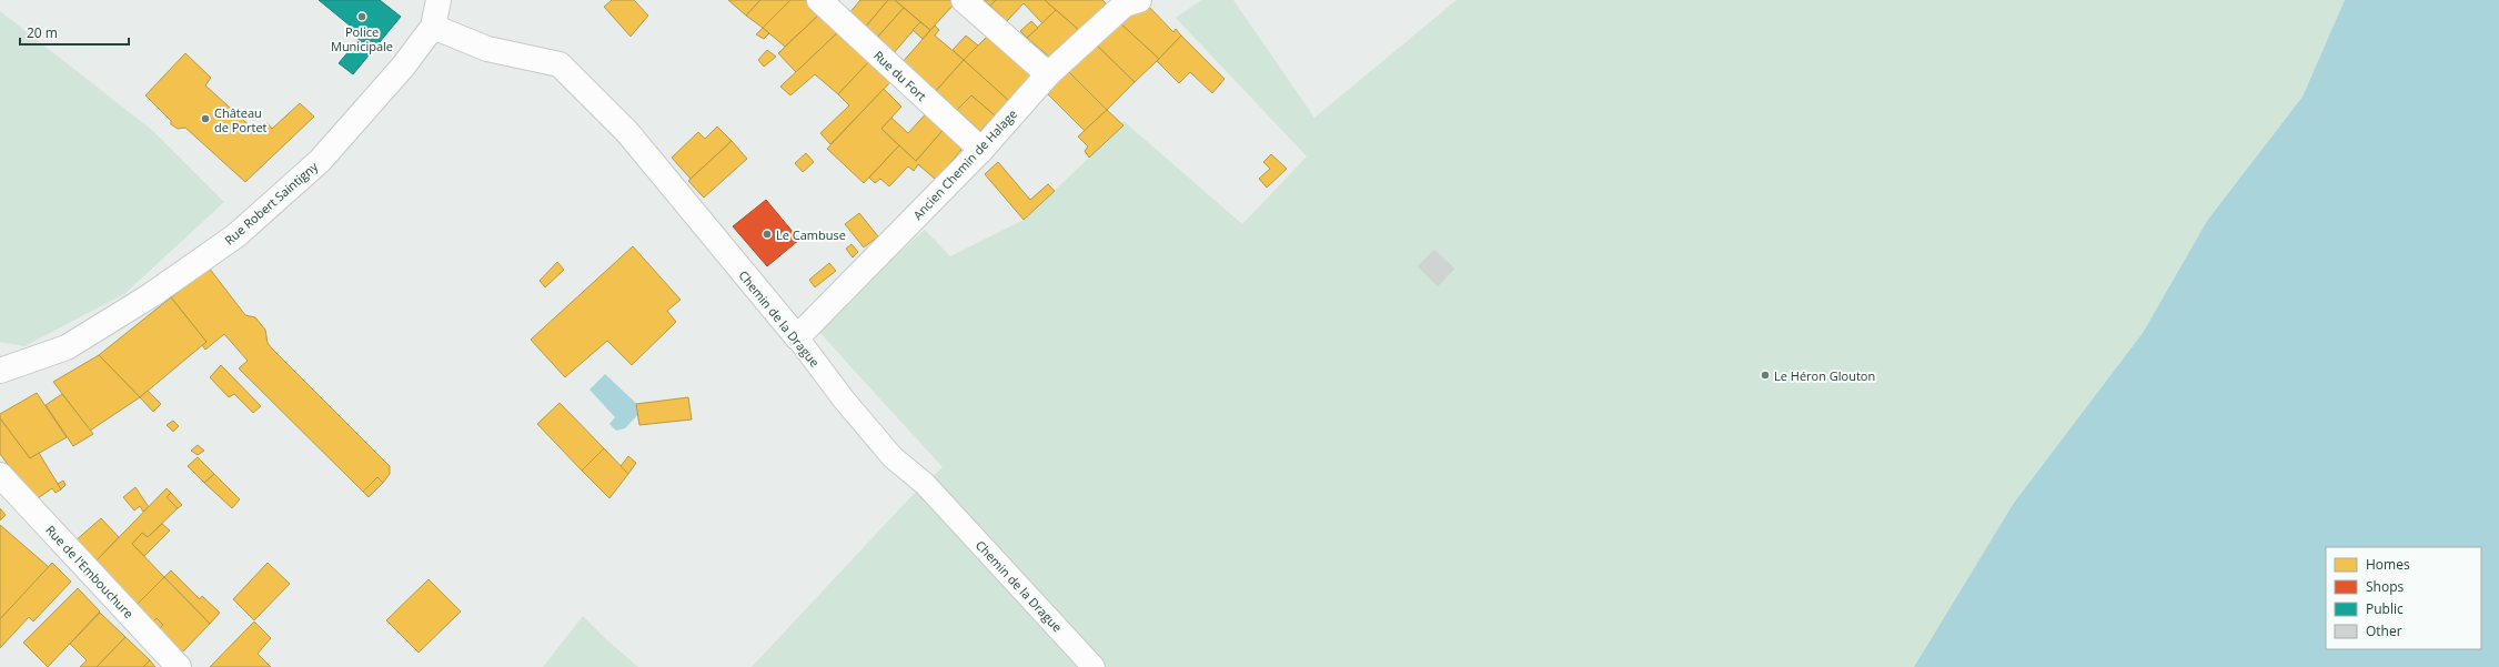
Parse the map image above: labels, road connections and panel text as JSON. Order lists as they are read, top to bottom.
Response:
{
  "streets": {
    "street": [
      "Rue du Fort",
      "Ancien Chemin de Halage",
      "Rue Robert Saintigny",
      "Chemin de la Drague",
      "Rue de l'Embouchure"
    ]
  },
  "crossings": [
    ["Rue du Fort", "Ancien Chemin de Halage"],
    ["Ancien Chemin de Halage", "Chemin de la Drague"],
    ["Rue Robert Saintigny", "Chemin de la Drague"]
  ],
  "places": [
    "Police Municipale",
    "Château de Portet",
    "Le Cambuse",
    "Le Héron Glouton"
  ],
  "legend": [
    "Homes",
    "Shops",
    "Public",
    "Other"
  ],
  "scale_bar": "20 m"
}
